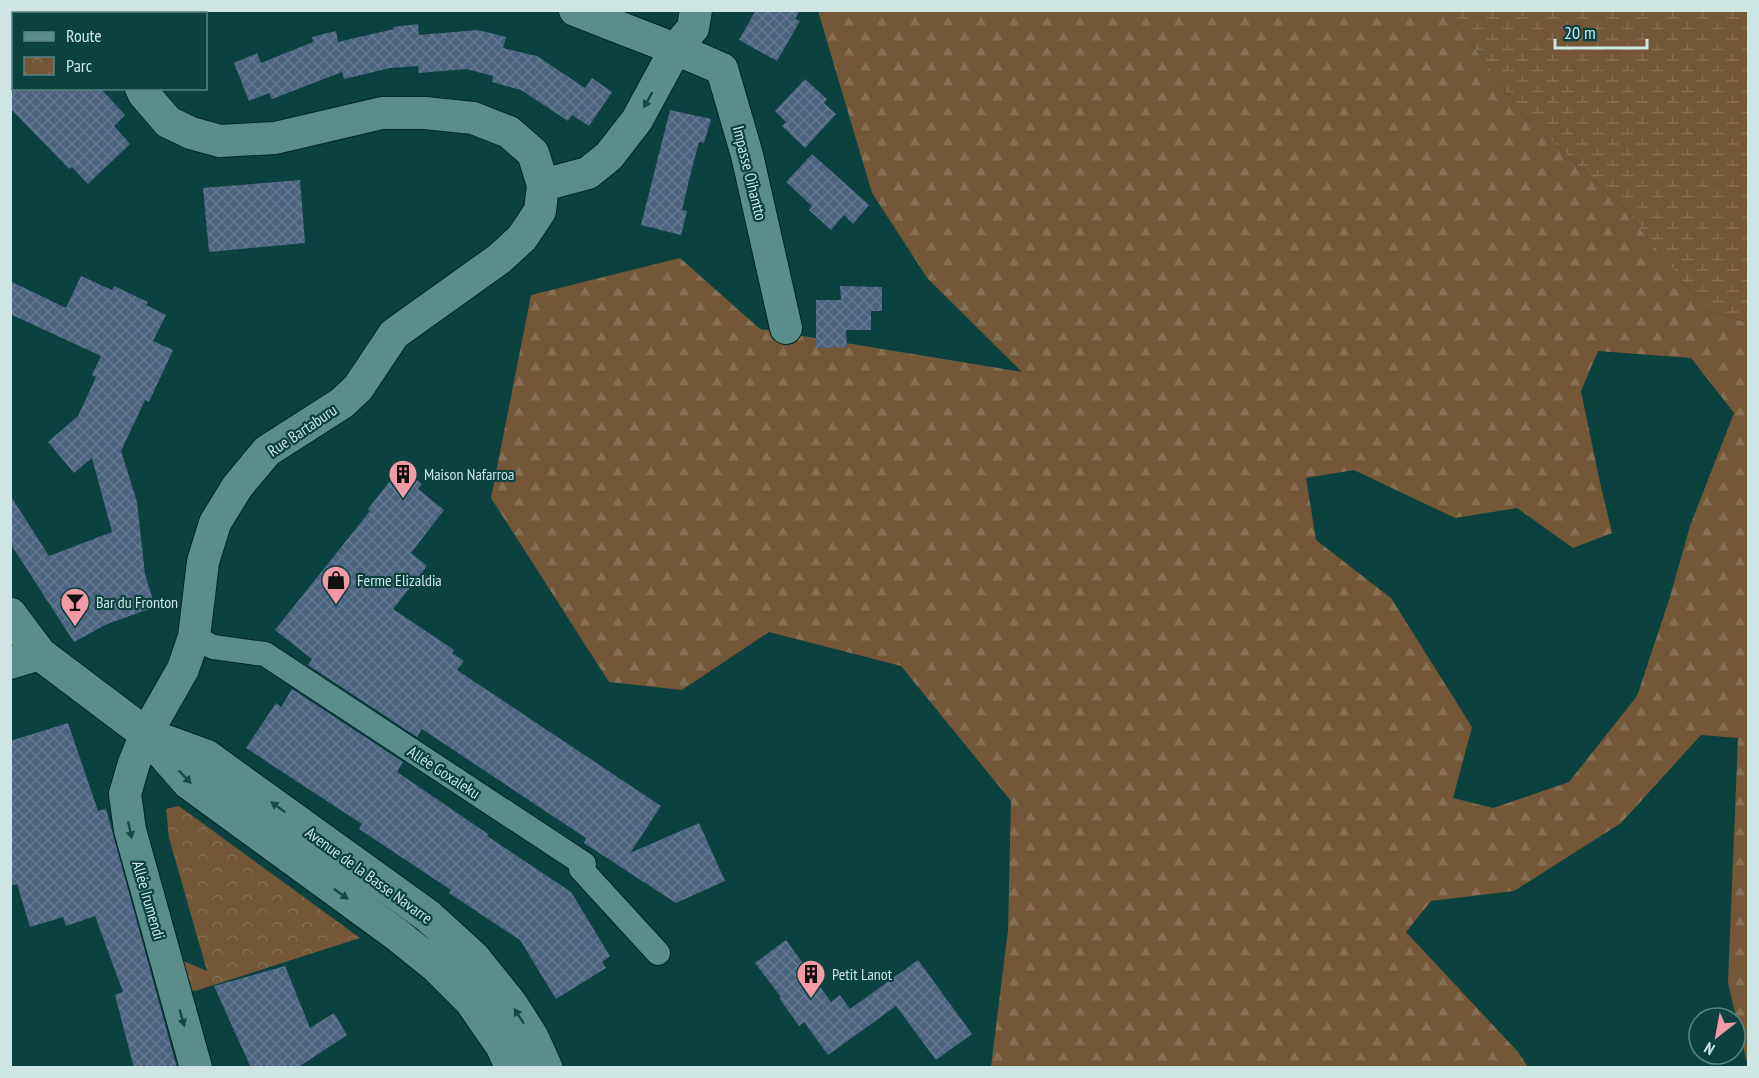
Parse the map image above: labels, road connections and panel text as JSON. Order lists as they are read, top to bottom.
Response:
{
  "streets": {
    "street": [
      "Impasse Oihantto",
      "Rue Bartaburu",
      "Allée Goxaleku",
      "Avenue de la Basse Navarre",
      "Allée Irumendi"
    ]
  },
  "crossings": [
    ["Rue Bartaburu", "Allée Goxaleku"],
    ["Rue Bartaburu", "Avenue de la Basse Navarre"],
    ["Rue Bartaburu", "Allée Irumendi"],
    ["Avenue de la Basse Navarre", "Allée Irumendi"]
  ],
  "one_way": ["Allée Irumendi"],
  "places": {
    "building": ["Maison Nafarroa", "Petit Lanot"],
    "shop": ["Ferme Elizaldia"],
    "bar": ["Bar du Fronton"]
  },
  "legend": ["Route", "Parc"],
  "scale_bar": "20 m",
  "north": "bottom left"
}
